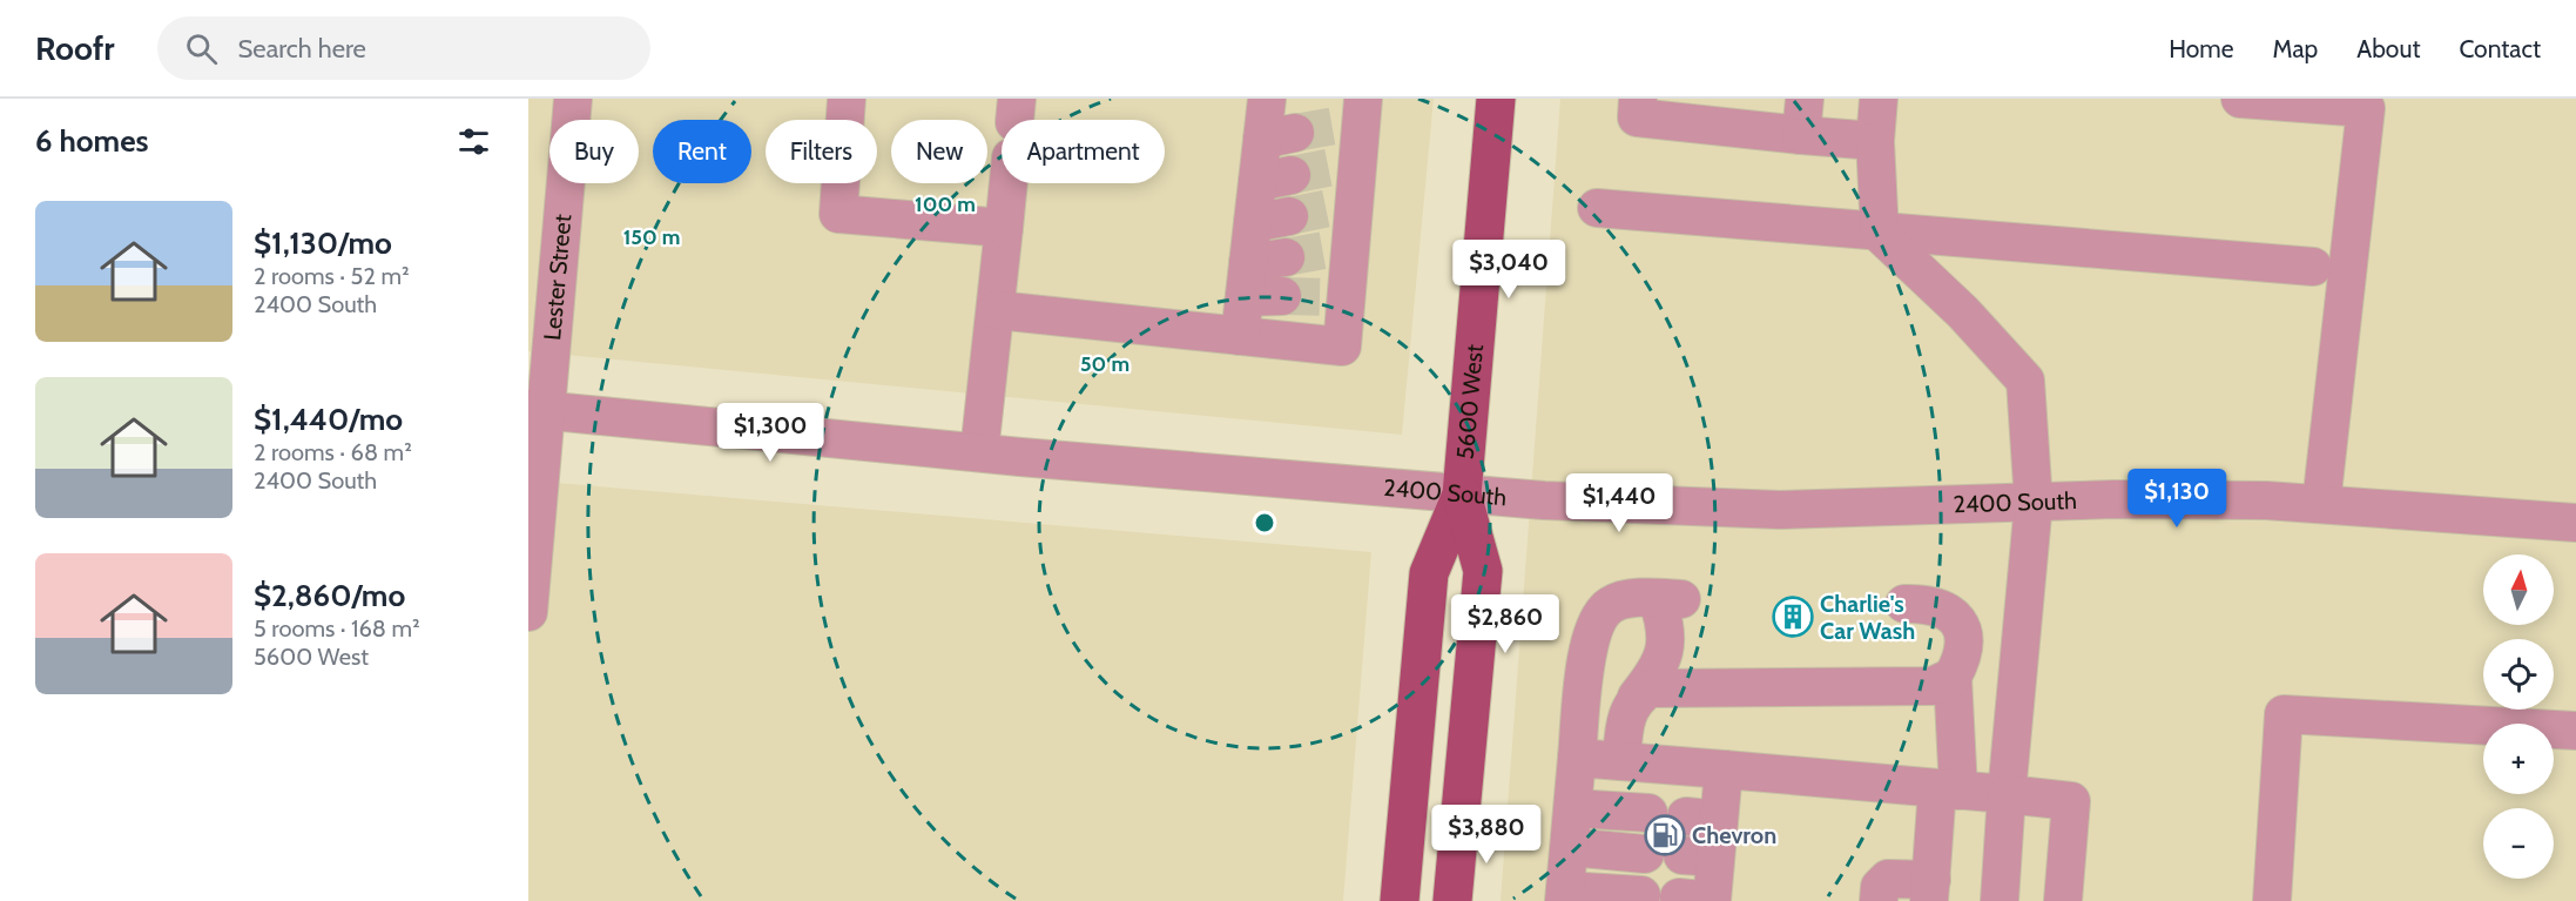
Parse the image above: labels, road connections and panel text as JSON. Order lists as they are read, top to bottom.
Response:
{
  "streets": {
    "main road": ["5600 West"],
    "street": ["Lester Street", "2400 South"]
  },
  "crossings": [
    ["Lester Street", "2400 South"],
    ["5600 West", "2400 South"]
  ],
  "places": {
    "building": ["Charlie's Car Wash"],
    "fuel station": ["Chevron"]
  },
  "north": "top",
  "page": {
    "header": "Roofr",
    "search": "Search here",
    "nav": [
      "Home",
      "Map",
      "About",
      "Contact"
    ],
    "heading": "6 homes",
    "chip": [
      "Buy",
      "Rent",
      "Filters",
      "New",
      "Apartment"
    ],
    "list": [
      {
        "name": "$1,130/mo",
        "note": "2 rooms · 52 m² · 2400 South"
      },
      {
        "name": "$1,440/mo",
        "note": "2 rooms · 68 m² · 2400 South"
      },
      {
        "name": "$2,860/mo",
        "note": "5 rooms · 168 m² · 5600 West"
      }
    ],
    "price": [
      "$3,040",
      "$1,300",
      "$1,130",
      "$1,440",
      "$2,860",
      "$3,880"
    ],
    "map_buttons": ["+", "−"]
  },
  "rings": ["100 m", "150 m", "50 m"]
}
